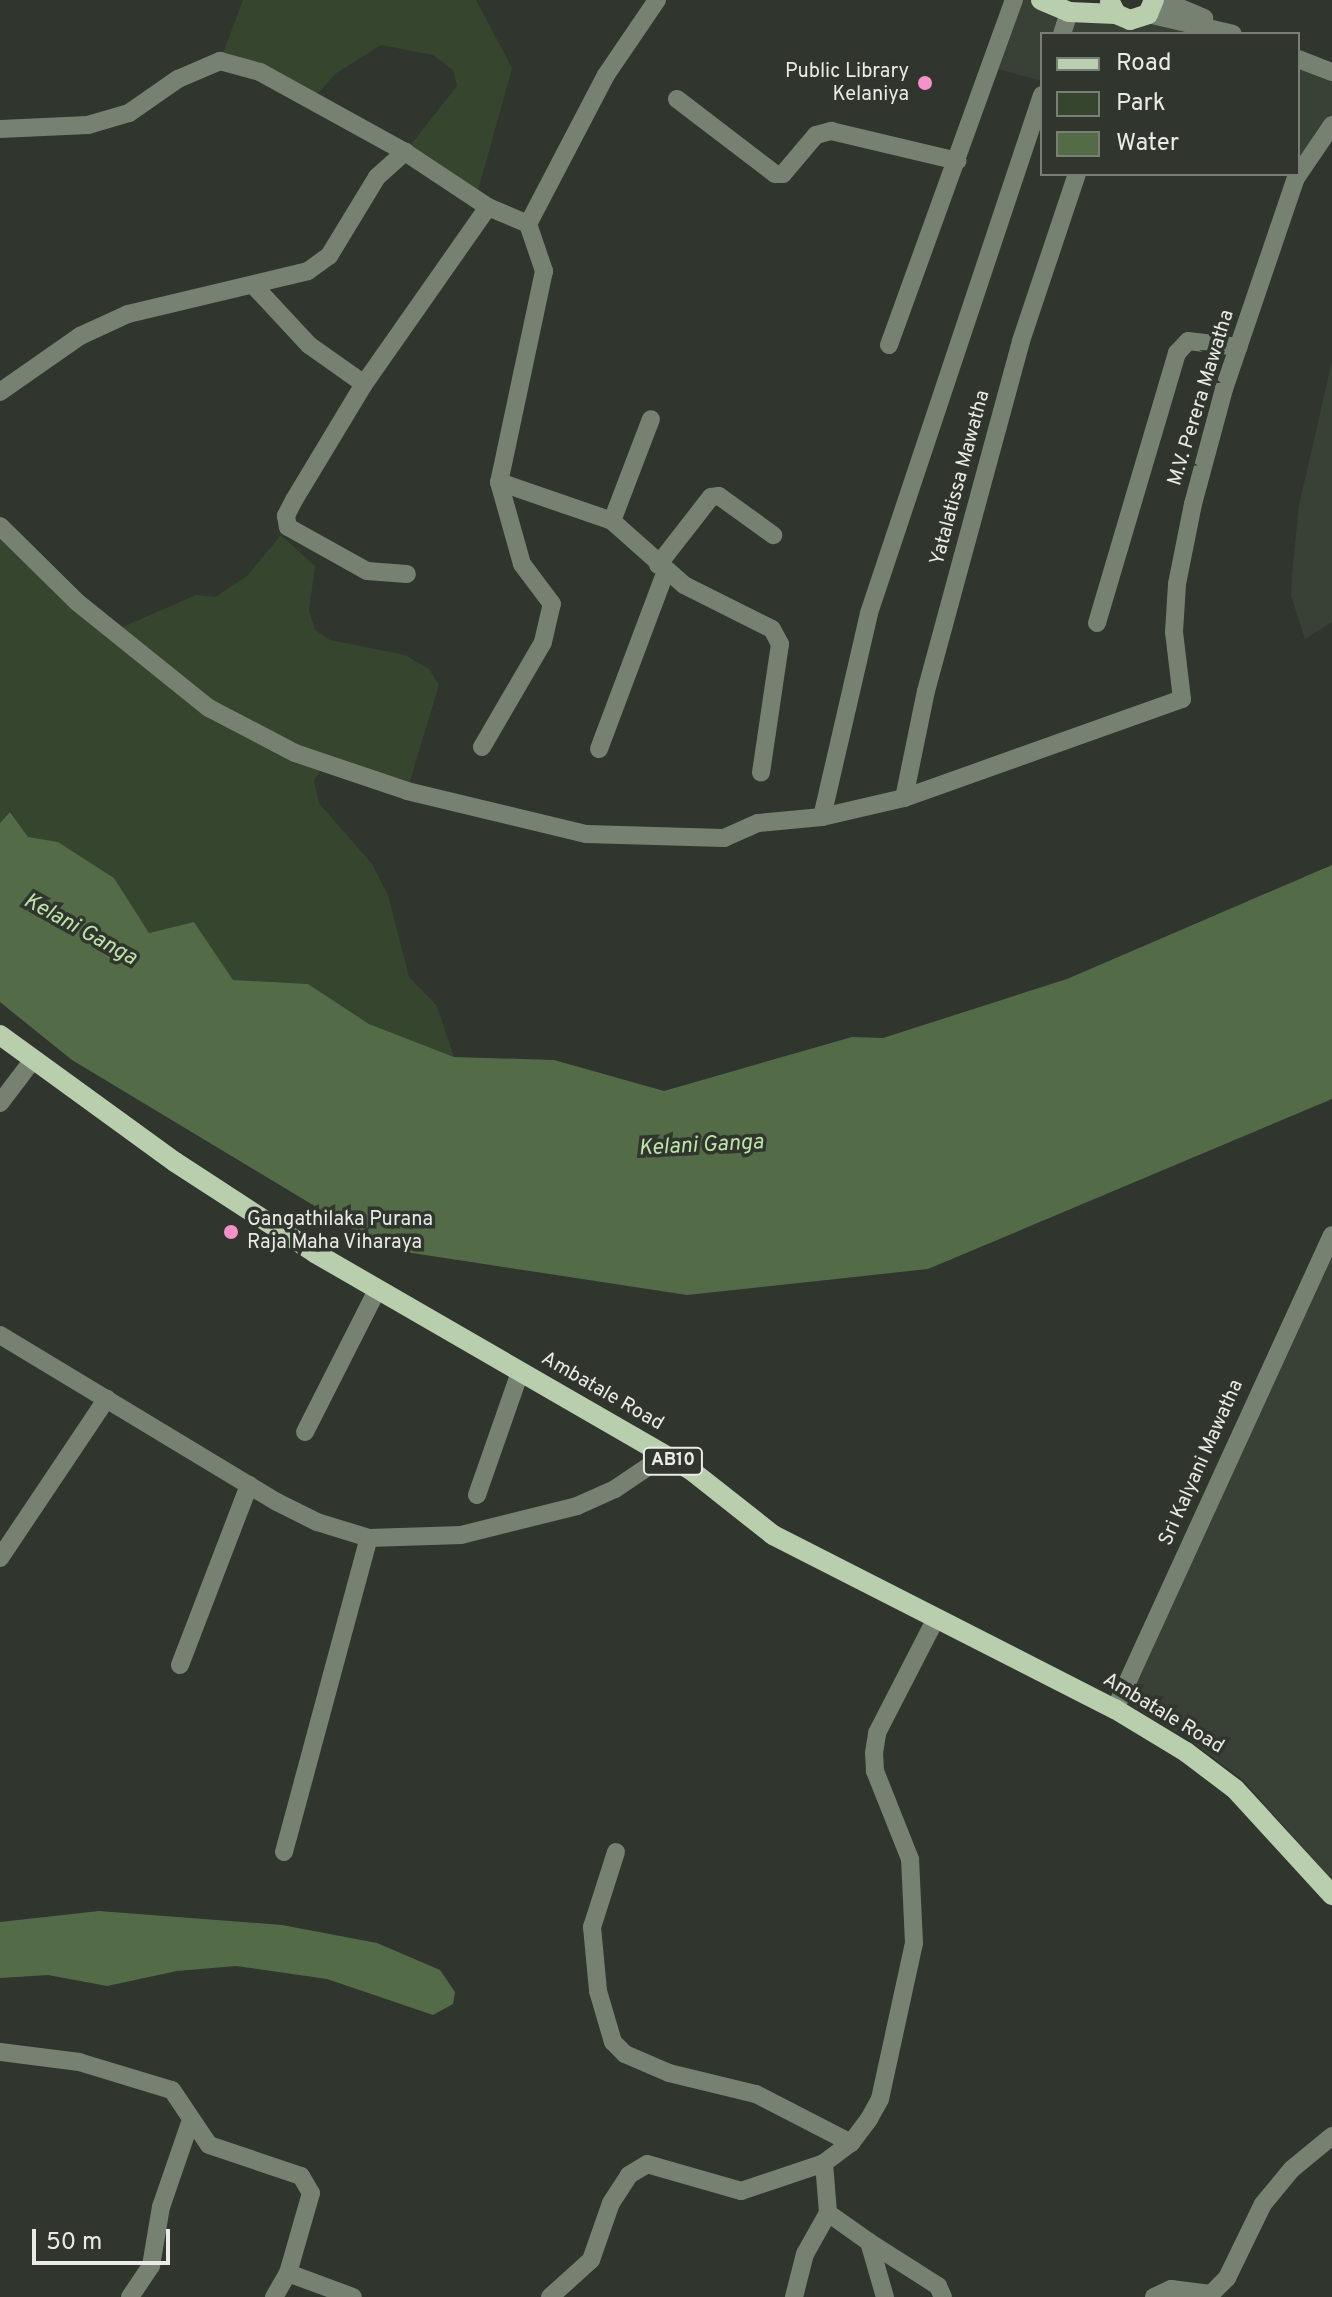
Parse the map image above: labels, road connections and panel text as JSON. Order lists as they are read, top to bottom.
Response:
{
  "streets": {
    "main road": ["Ambatale Road", "AB10"],
    "street": ["M.V. Perera Mawatha", "Yatalatissa Mawatha", "Sri Kalyani Mawatha"]
  },
  "crossings": [
    ["M.V. Perera Mawatha", "Yatalatissa Mawatha"],
    ["Ambatale Road", "Sri Kalyani Mawatha"]
  ],
  "water": ["Kelani Ganga"],
  "places": ["Public Library Kelaniya", "Gangathilaka Purana Raja Maha Viharaya"],
  "legend": ["Road", "Park", "Water"],
  "scale_bar": "50 m"
}
